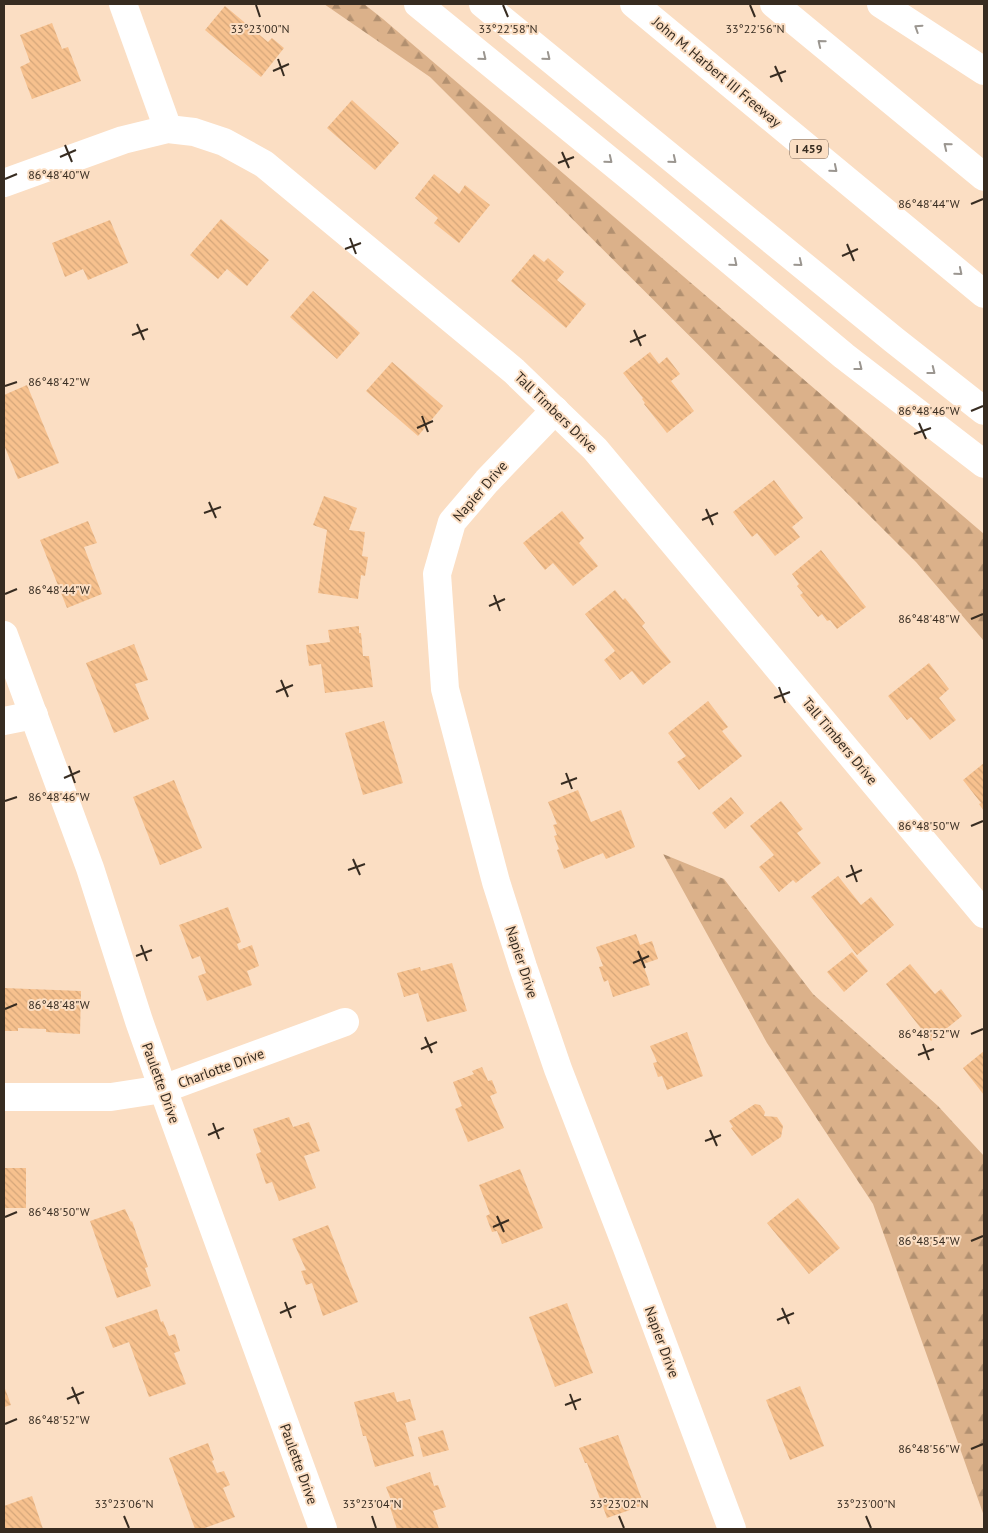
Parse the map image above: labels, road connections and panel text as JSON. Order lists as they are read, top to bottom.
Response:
{
  "streets": {
    "main road": [
      "John M. Harbert III Freeway",
      "I 459",
      "Tall Timbers Drive",
      "Napier Drive",
      "Charlotte Drive",
      "Paulette Drive"
    ]
  },
  "crossings": [
    ["Tall Timbers Drive", "Napier Drive"],
    ["Charlotte Drive", "Paulette Drive"]
  ],
  "coordinates": [
    "33°23'00\"N",
    "33°22'58\"N",
    "33°22'56\"N",
    "86°48'40\"W",
    "86°48'44\"W",
    "86°48'42\"W",
    "86°48'46\"W",
    "86°48'48\"W",
    "86°48'50\"W",
    "86°48'52\"W",
    "86°48'54\"W",
    "86°48'56\"W",
    "33°23'06\"N",
    "33°23'04\"N",
    "33°23'02\"N"
  ]
}
